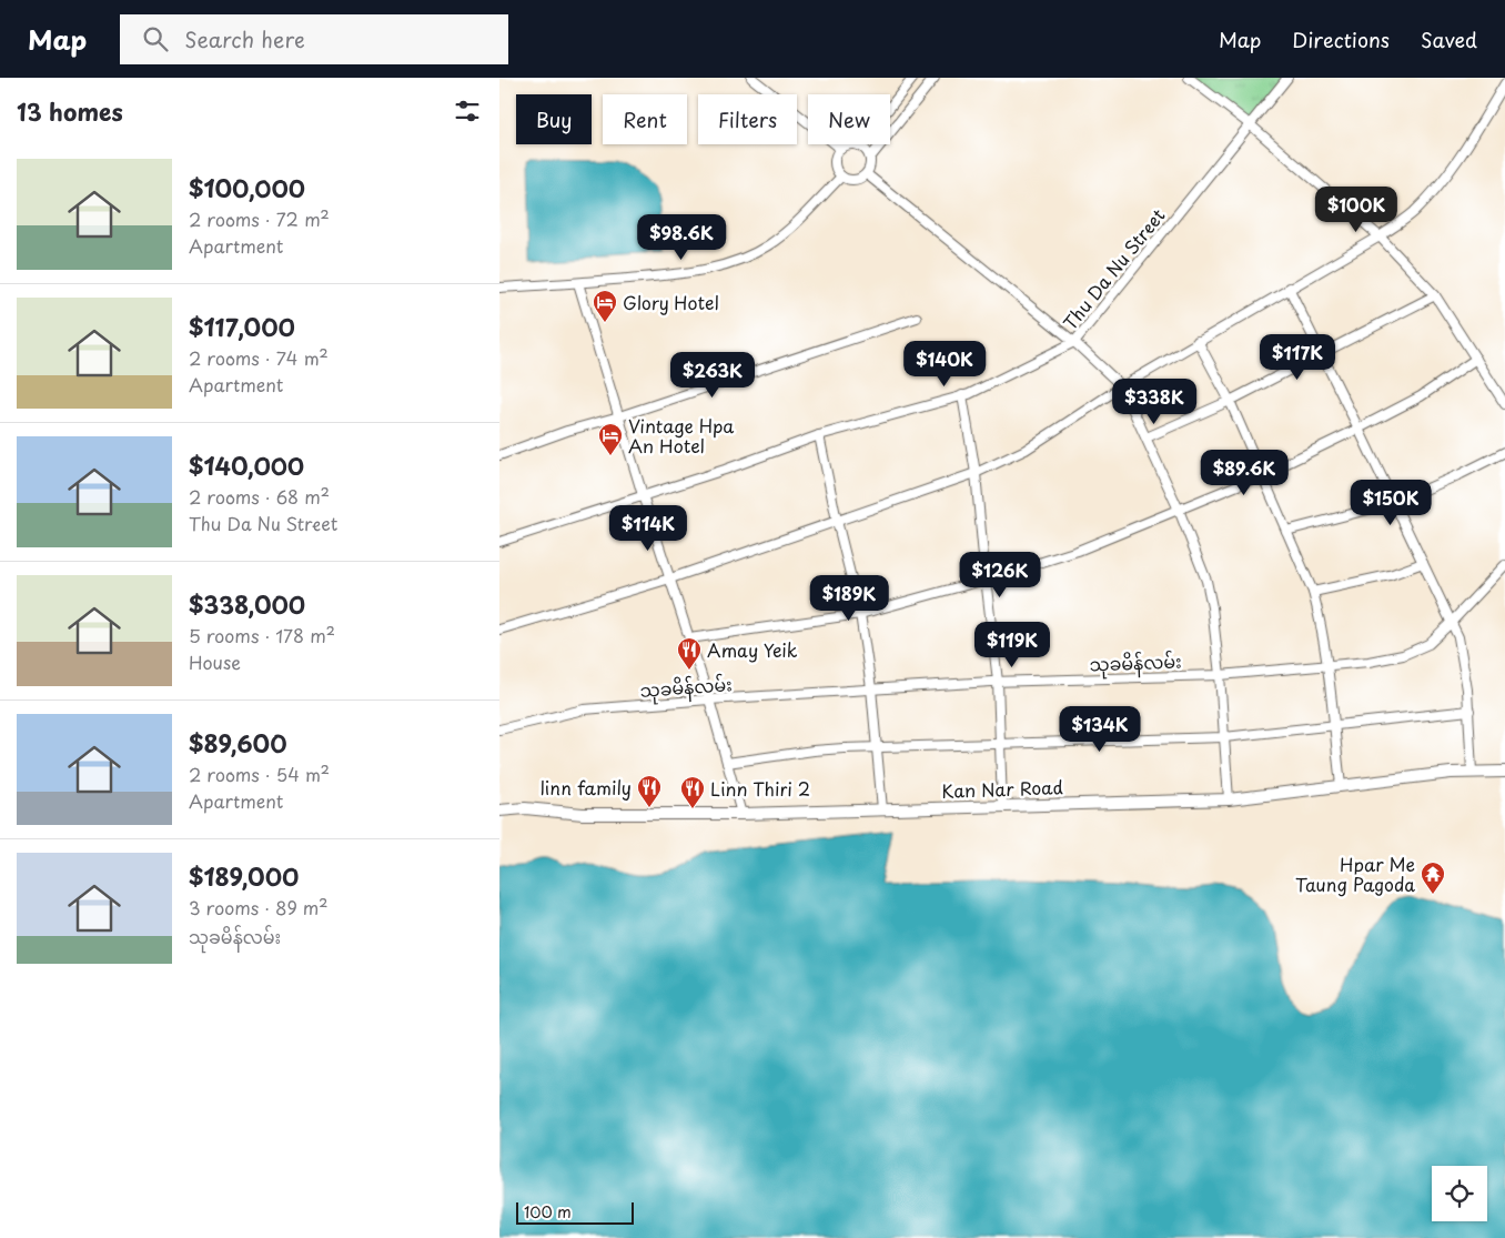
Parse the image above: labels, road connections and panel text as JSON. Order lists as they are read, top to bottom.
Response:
{
  "streets": {
    "main road": ["Kan Nar Road"],
    "street": ["Thu Da Nu Street", "သုခမိန်လမ်း"]
  },
  "places": {
    "hotel": ["Glory Hotel", "Vintage Hpa An Hotel"],
    "restaurant": ["Amay Yeik", "linn family", "Linn Thiri 2"],
    "temple": ["Hpar Me Taung Pagoda"]
  },
  "scale_bar": "100 m",
  "page": {
    "header": "Map",
    "search": "Search here",
    "nav": ["Map", "Directions", "Saved"],
    "heading": "13 homes",
    "chip": [
      "Buy",
      "Rent",
      "Filters",
      "New"
    ],
    "list": [
      {
        "name": "$100,000",
        "note": "2 rooms · 72 m² · Apartment"
      },
      {
        "name": "$117,000",
        "note": "2 rooms · 74 m² · Apartment"
      },
      {
        "name": "$140,000",
        "note": "2 rooms · 68 m² · Thu Da Nu Street"
      },
      {
        "name": "$338,000",
        "note": "5 rooms · 178 m² · House"
      },
      {
        "name": "$89,600",
        "note": "2 rooms · 54 m² · Apartment"
      },
      {
        "name": "$189,000",
        "note": "3 rooms · 89 m² · သုခမိန်လမ်း"
      }
    ],
    "price": [
      "$100K",
      "$98.6K",
      "$117K",
      "$140K",
      "$263K",
      "$338K",
      "$89.6K",
      "$150K",
      "$114K",
      "$126K",
      "$189K",
      "$119K",
      "$134K"
    ],
    "scale": "100 m"
  }
}
